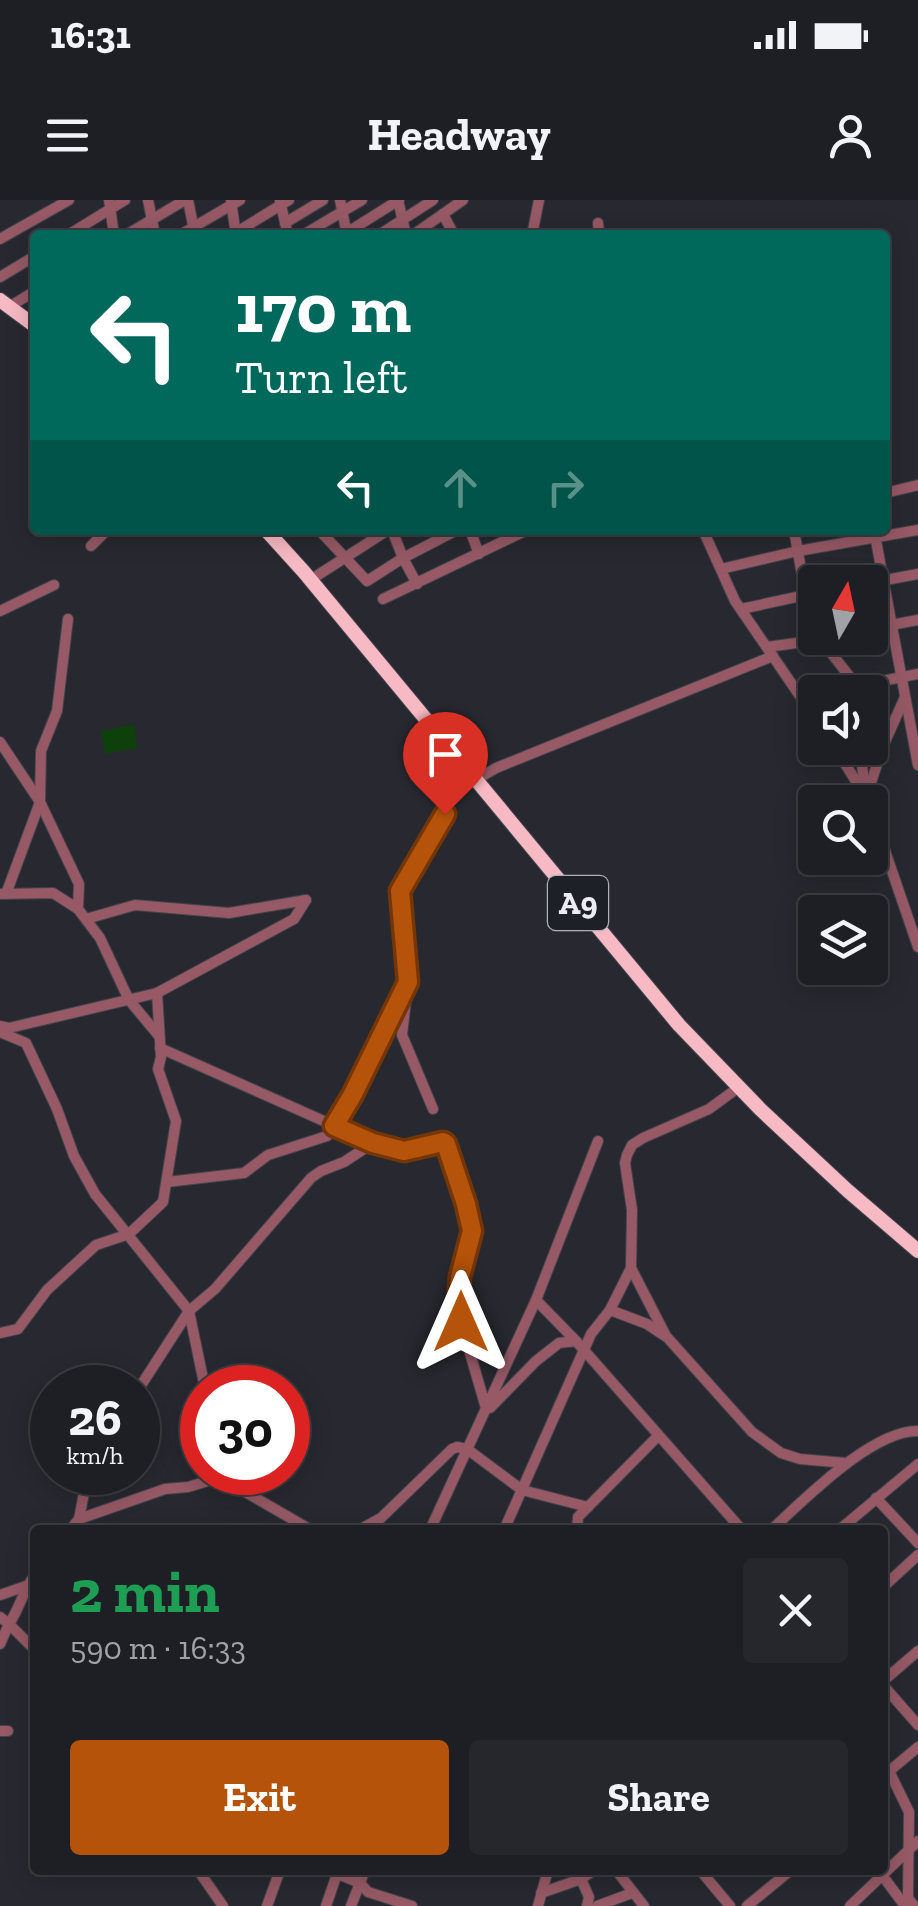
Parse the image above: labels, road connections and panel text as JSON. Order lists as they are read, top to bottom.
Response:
{
  "streets": {
    "highway": ["A9"]
  },
  "north": "top",
  "page": {
    "status": "16:31",
    "header": "Headway",
    "turn": ["170 m", "Turn left"],
    "speed": "26 km/h",
    "limit": "30",
    "heading": ["2 min", "590 m · 16:33"],
    "buttons": ["Exit", "Share"]
  }
}
